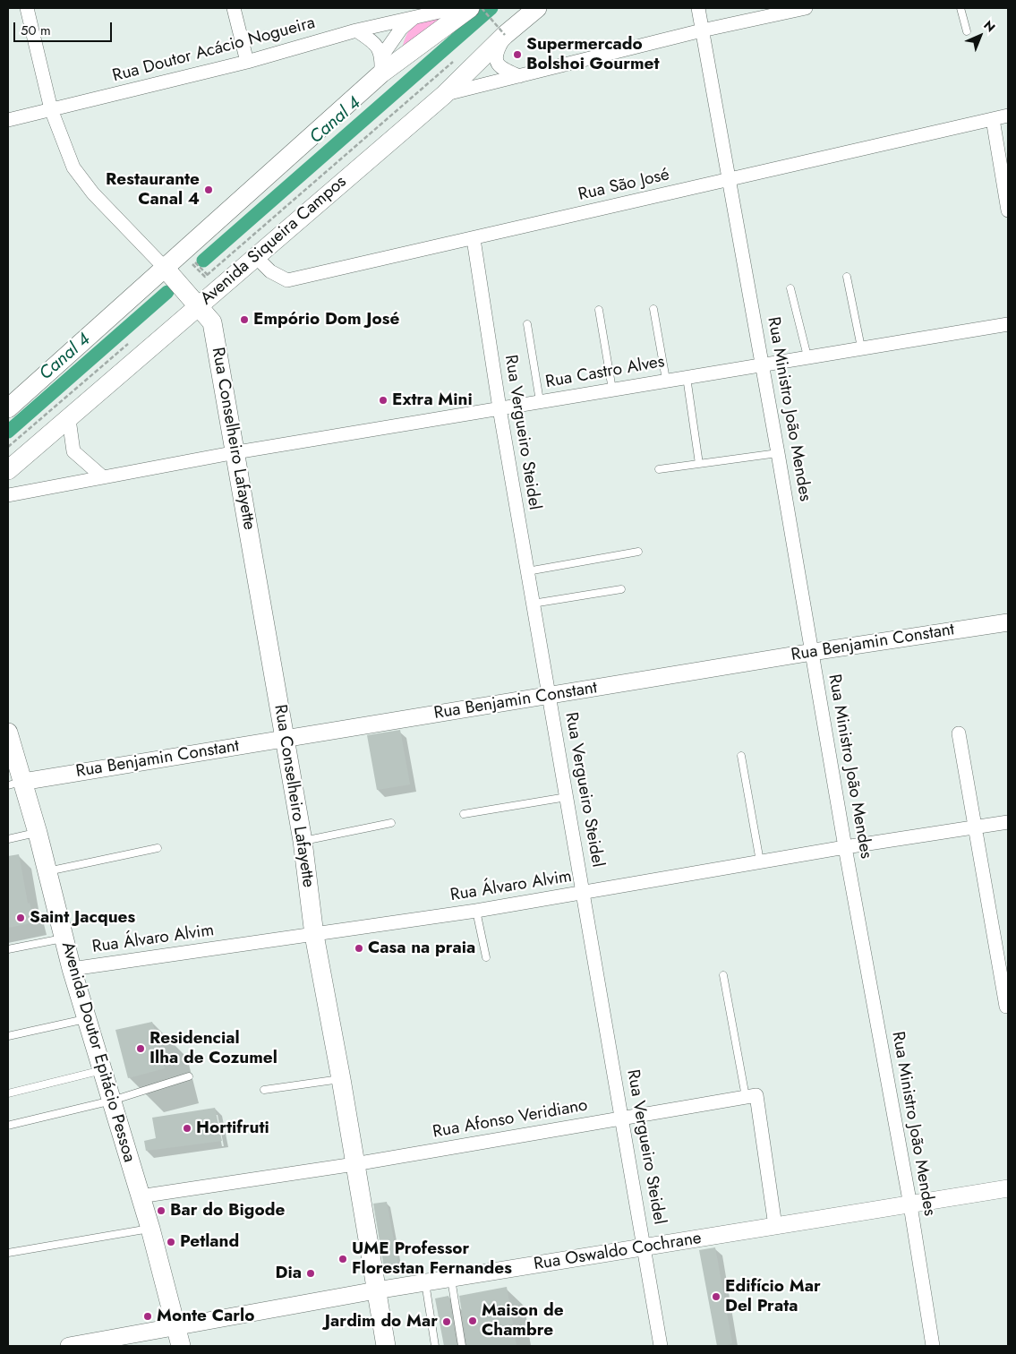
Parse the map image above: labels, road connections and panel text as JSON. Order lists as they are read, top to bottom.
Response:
{
  "streets": {
    "main road": ["Avenida Siqueira Campos", "Rua Conselheiro Lafayette", "Avenida Doutor Epitácio Pessoa"],
    "street": [
      "Rua Doutor Acácio Nogueira",
      "Rua São José",
      "Rua Castro Alves",
      "Rua Ministro João Mendes",
      "Rua Vergueiro Steidel",
      "Rua Benjamin Constant",
      "Rua Álvaro Alvim",
      "Rua Afonso Veridiano",
      "Rua Oswaldo Cochrane"
    ]
  },
  "crossings": [
    ["Rua São José", "Avenida Siqueira Campos"],
    ["Rua São José", "Rua Ministro João Mendes"],
    ["Rua São José", "Rua Vergueiro Steidel"],
    ["Avenida Siqueira Campos", "Rua Conselheiro Lafayette"],
    ["Rua Castro Alves", "Rua Ministro João Mendes"],
    ["Rua Castro Alves", "Rua Vergueiro Steidel"],
    ["Rua Castro Alves", "Rua Conselheiro Lafayette"],
    ["Rua Ministro João Mendes", "Rua Benjamin Constant"],
    ["Rua Ministro João Mendes", "Rua Álvaro Alvim"],
    ["Rua Ministro João Mendes", "Rua Oswaldo Cochrane"],
    ["Rua Vergueiro Steidel", "Rua Benjamin Constant"],
    ["Rua Vergueiro Steidel", "Rua Álvaro Alvim"],
    ["Rua Vergueiro Steidel", "Rua Afonso Veridiano"],
    ["Rua Vergueiro Steidel", "Rua Oswaldo Cochrane"],
    ["Rua Conselheiro Lafayette", "Rua Benjamin Constant"],
    ["Rua Conselheiro Lafayette", "Rua Álvaro Alvim"],
    ["Rua Conselheiro Lafayette", "Rua Afonso Veridiano"],
    ["Rua Conselheiro Lafayette", "Rua Oswaldo Cochrane"],
    ["Rua Benjamin Constant", "Avenida Doutor Epitácio Pessoa"],
    ["Rua Álvaro Alvim", "Avenida Doutor Epitácio Pessoa"],
    ["Avenida Doutor Epitácio Pessoa", "Rua Afonso Veridiano"],
    ["Avenida Doutor Epitácio Pessoa", "Rua Oswaldo Cochrane"]
  ],
  "water": ["Canal 4"],
  "places": [
    "Supermercado Bolshoi Gourmet",
    "Restaurante Canal 4",
    "Empório Dom José",
    "Extra Mini",
    "Saint Jacques",
    "Casa na praia",
    "Residencial Ilha de Cozumel",
    "Hortifruti",
    "Bar do Bigode",
    "Petland",
    "UME Professor Florestan Fernandes",
    "Dia",
    "Edifício Mar Del Prata",
    "Monte Carlo",
    "Maison de Chambre",
    "Jardim do Mar"
  ],
  "scale_bar": "50 m",
  "north": "top right"
}
